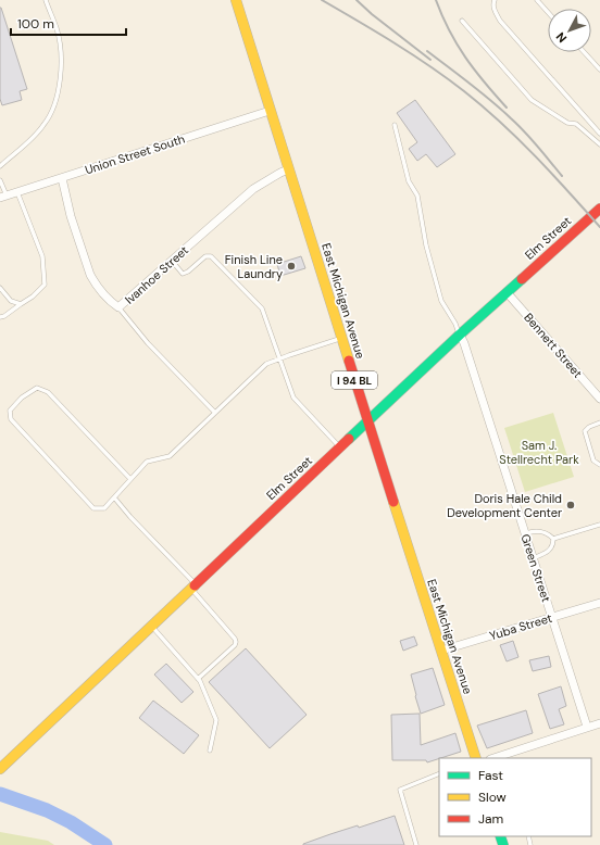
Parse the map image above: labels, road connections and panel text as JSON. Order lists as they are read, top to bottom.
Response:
{
  "streets": {
    "main road": ["Elm Street", "East Michigan Avenue", "I 94 BL"],
    "street": [
      "Union Street South",
      "Ivanhoe Street",
      "Bennett Street",
      "Green Street",
      "Yuba Street"
    ]
  },
  "crossings": [
    ["Union Street South", "Ivanhoe Street"],
    ["Union Street South", "East Michigan Avenue"],
    ["Elm Street", "East Michigan Avenue"],
    ["Elm Street", "Bennett Street"],
    ["Elm Street", "Green Street"],
    ["Ivanhoe Street", "East Michigan Avenue"],
    ["East Michigan Avenue", "Yuba Street"],
    ["Green Street", "Yuba Street"]
  ],
  "parks": ["Sam J. Stellrecht Park"],
  "places": ["Finish Line Laundry", "Doris Hale Child Development Center"],
  "legend": ["Fast", "Slow", "Jam"],
  "scale_bar": "100 m",
  "north": "bottom left"
}
